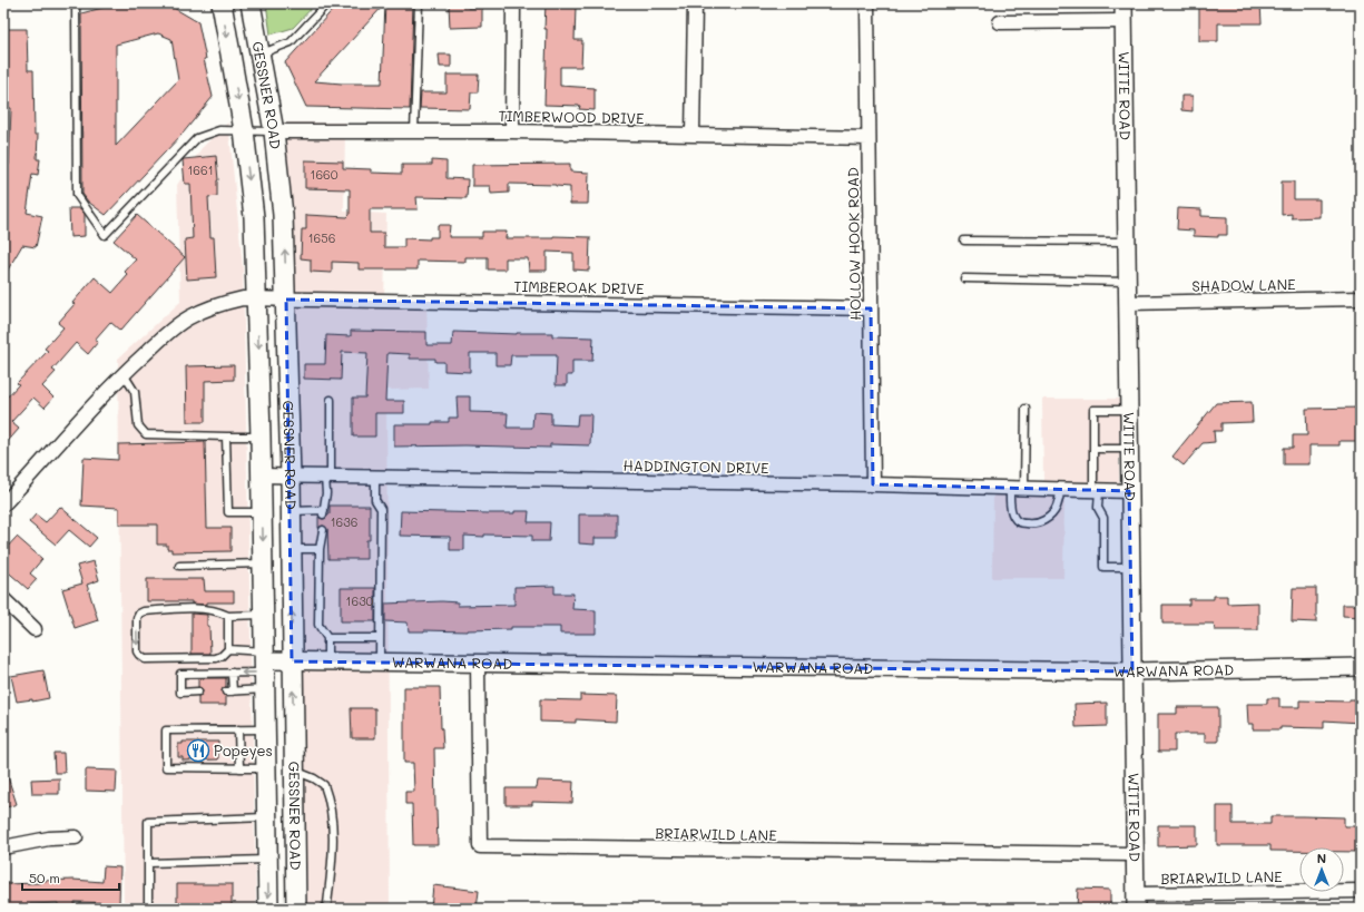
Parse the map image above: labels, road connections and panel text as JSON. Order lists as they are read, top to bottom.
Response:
{
  "streets": {
    "main road": ["GESSNER ROAD"],
    "street": [
      "WITTE ROAD",
      "TIMBERWOOD DRIVE",
      "HOLLOW HOOK ROAD",
      "SHADOW LANE",
      "TIMBEROAK DRIVE",
      "HADDINGTON DRIVE",
      "WARWANA ROAD",
      "BRIARWILD LANE"
    ]
  },
  "crossings": [
    ["GESSNER ROAD", "TIMBERWOOD DRIVE"],
    ["GESSNER ROAD", "TIMBEROAK DRIVE"],
    ["GESSNER ROAD", "HADDINGTON DRIVE"],
    ["GESSNER ROAD", "WARWANA ROAD"],
    ["WITTE ROAD", "SHADOW LANE"],
    ["WITTE ROAD", "HADDINGTON DRIVE"],
    ["WITTE ROAD", "WARWANA ROAD"],
    ["WITTE ROAD", "BRIARWILD LANE"],
    ["TIMBERWOOD DRIVE", "HOLLOW HOOK ROAD"],
    ["HOLLOW HOOK ROAD", "TIMBEROAK DRIVE"],
    ["HOLLOW HOOK ROAD", "HADDINGTON DRIVE"],
    ["WARWANA ROAD", "BRIARWILD LANE"]
  ],
  "places": {
    "restaurant": ["Popeyes"]
  },
  "house_numbers": [
    "1661",
    "1660",
    "1656",
    "1636",
    "1630"
  ],
  "scale_bar": "50 m",
  "north": "top"
}
